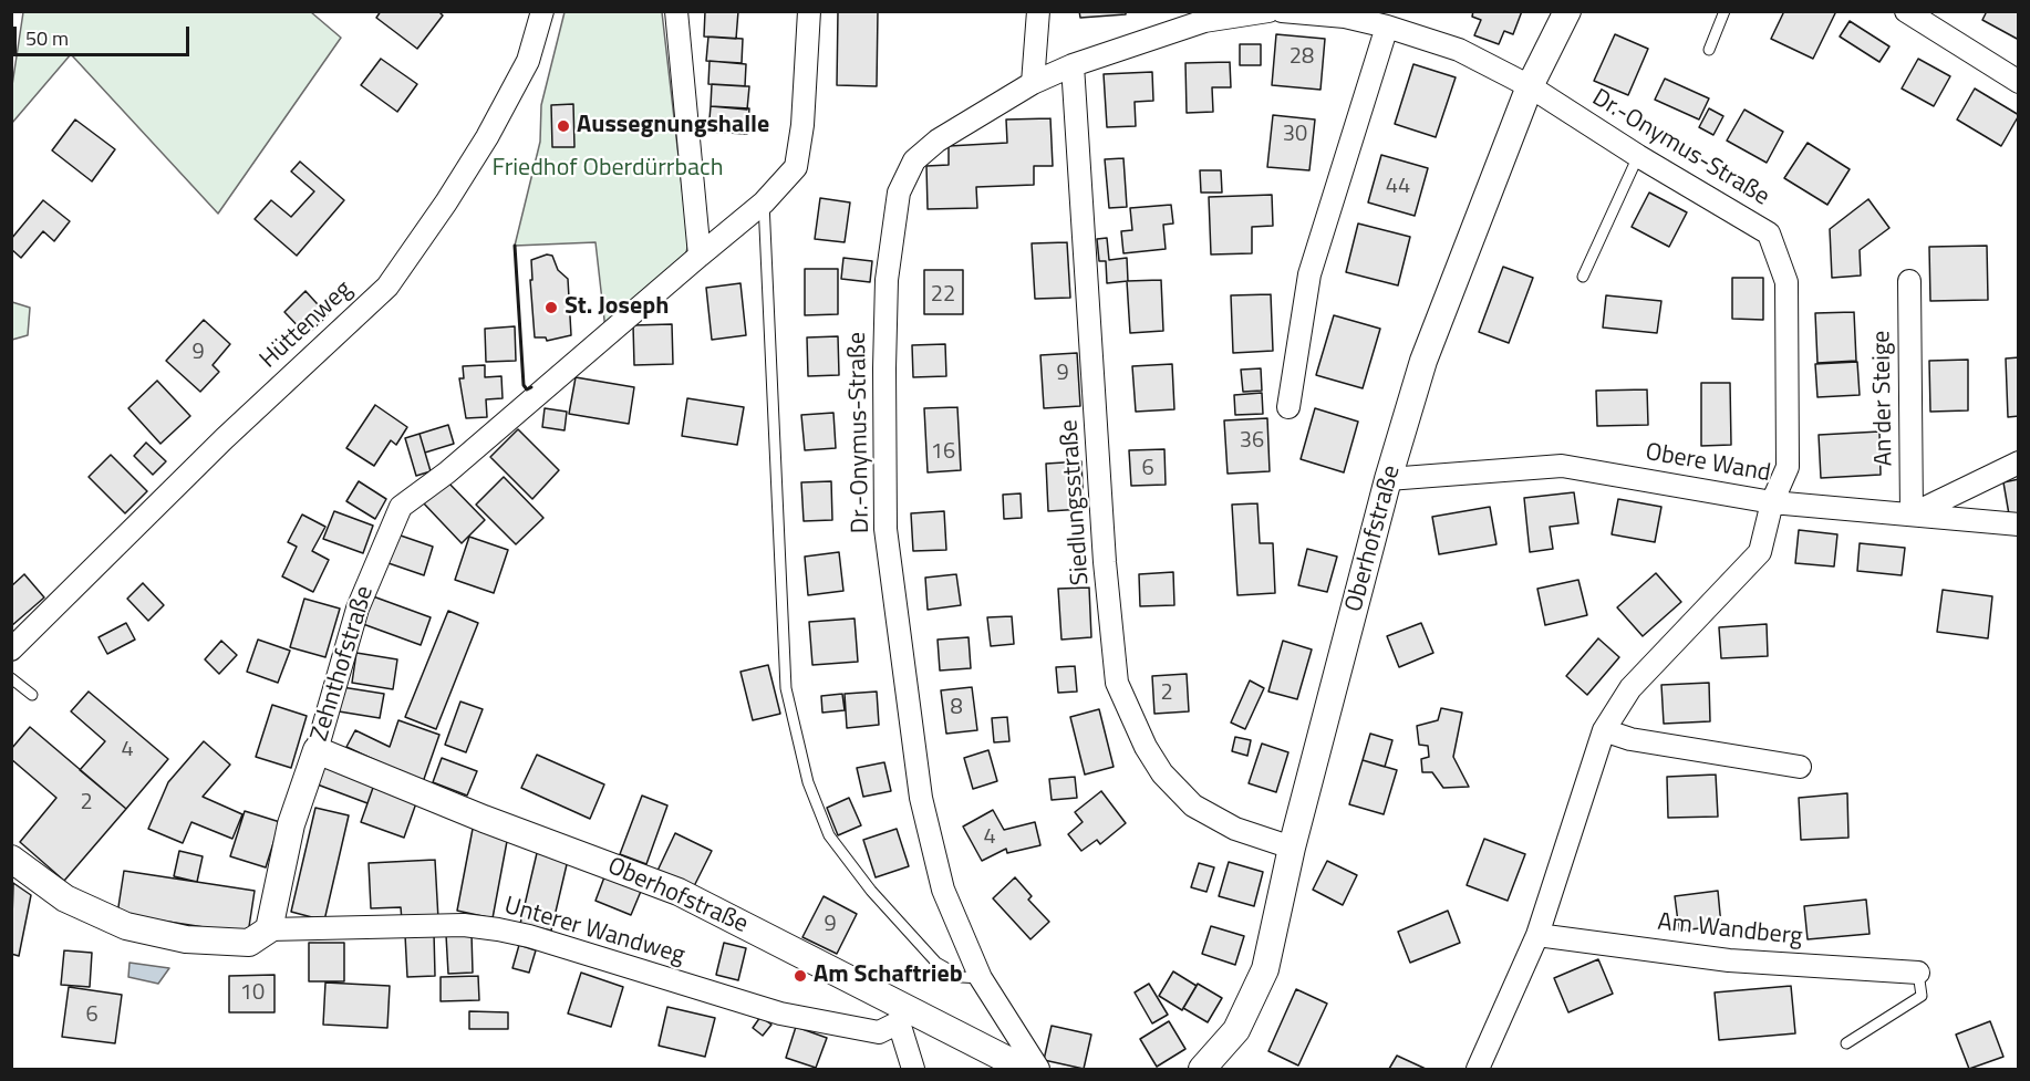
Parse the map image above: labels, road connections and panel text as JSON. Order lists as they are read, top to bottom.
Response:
{
  "streets": {
    "street": [
      "Dr.-Onymus-Straße",
      "Hüttenweg",
      "An der Steige",
      "Obere Wand",
      "Siedlungsstraße",
      "Oberhofstraße",
      "Zehnthofstraße",
      "Am Wandberg",
      "Unterer Wandweg"
    ]
  },
  "crossings": [
    ["Dr.-Onymus-Straße", "Obere Wand"],
    ["Dr.-Onymus-Straße", "Siedlungsstraße"],
    ["Dr.-Onymus-Straße", "Oberhofstraße"],
    ["An der Steige", "Obere Wand"],
    ["Obere Wand", "Oberhofstraße"],
    ["Siedlungsstraße", "Oberhofstraße"],
    ["Oberhofstraße", "Zehnthofstraße"],
    ["Oberhofstraße", "Unterer Wandweg"],
    ["Zehnthofstraße", "Unterer Wandweg"]
  ],
  "parks": ["Friedhof Oberdürrbach"],
  "places": ["Aussegnungshalle", "St. Joseph", "Am Schaftrieb"],
  "house_numbers": [
    "28",
    "30",
    "44",
    "22",
    "9",
    "9",
    "36",
    "16",
    "6",
    "2",
    "8",
    "4",
    "2",
    "4",
    "9",
    "10",
    "6"
  ],
  "scale_bar": "50 m"
}
